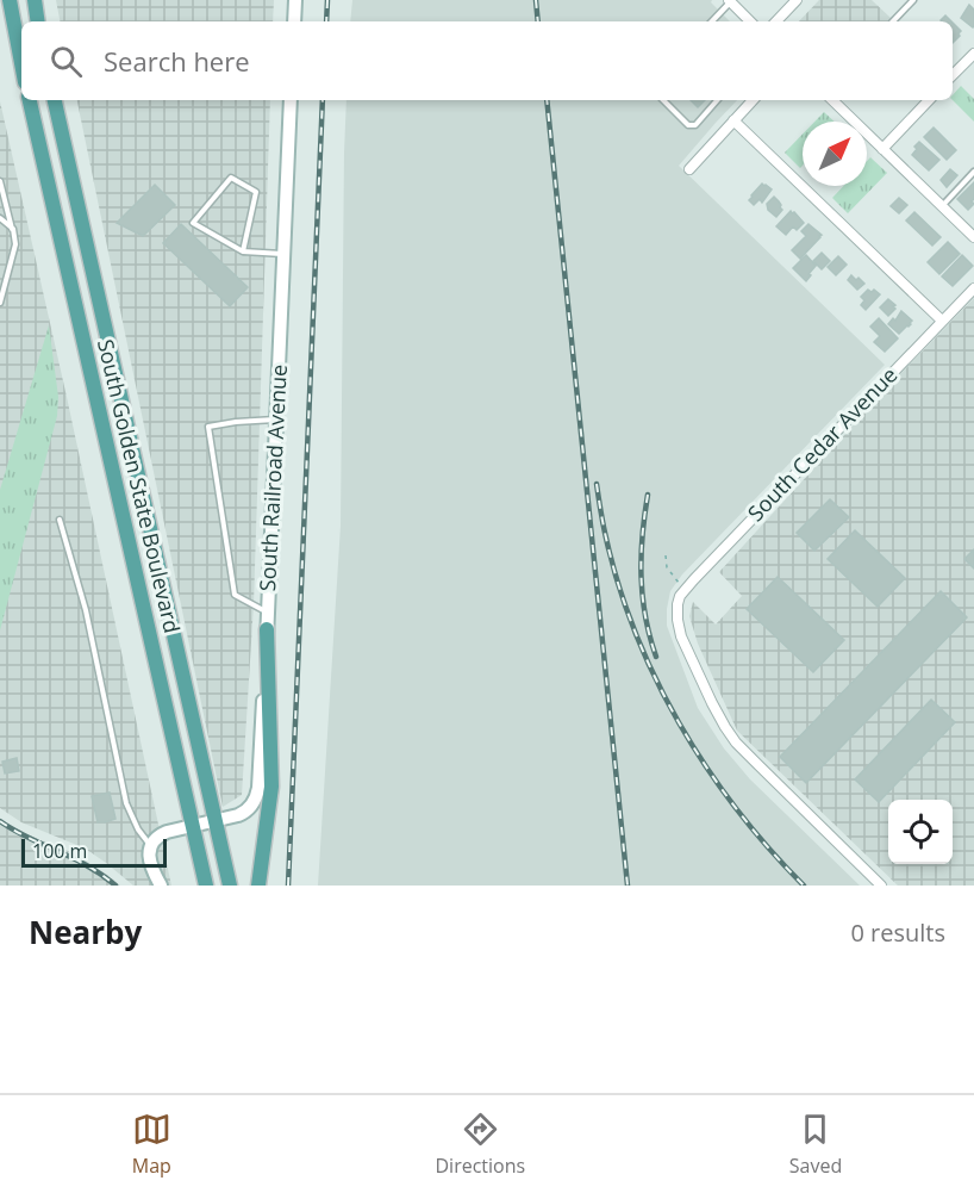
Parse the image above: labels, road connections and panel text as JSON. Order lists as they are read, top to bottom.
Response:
{
  "streets": {
    "main road": ["South Golden State Boulevard"],
    "street": ["South Cedar Avenue", "South Railroad Avenue"]
  },
  "crossings": [
    ["South Railroad Avenue", "South Golden State Boulevard"]
  ],
  "scale_bar": "100 m",
  "north": "top right",
  "page": {
    "search": "Search here",
    "scale": "100 m",
    "heading": ["Nearby", "0 results"],
    "nav": ["Map", "Directions", "Saved"]
  }
}
